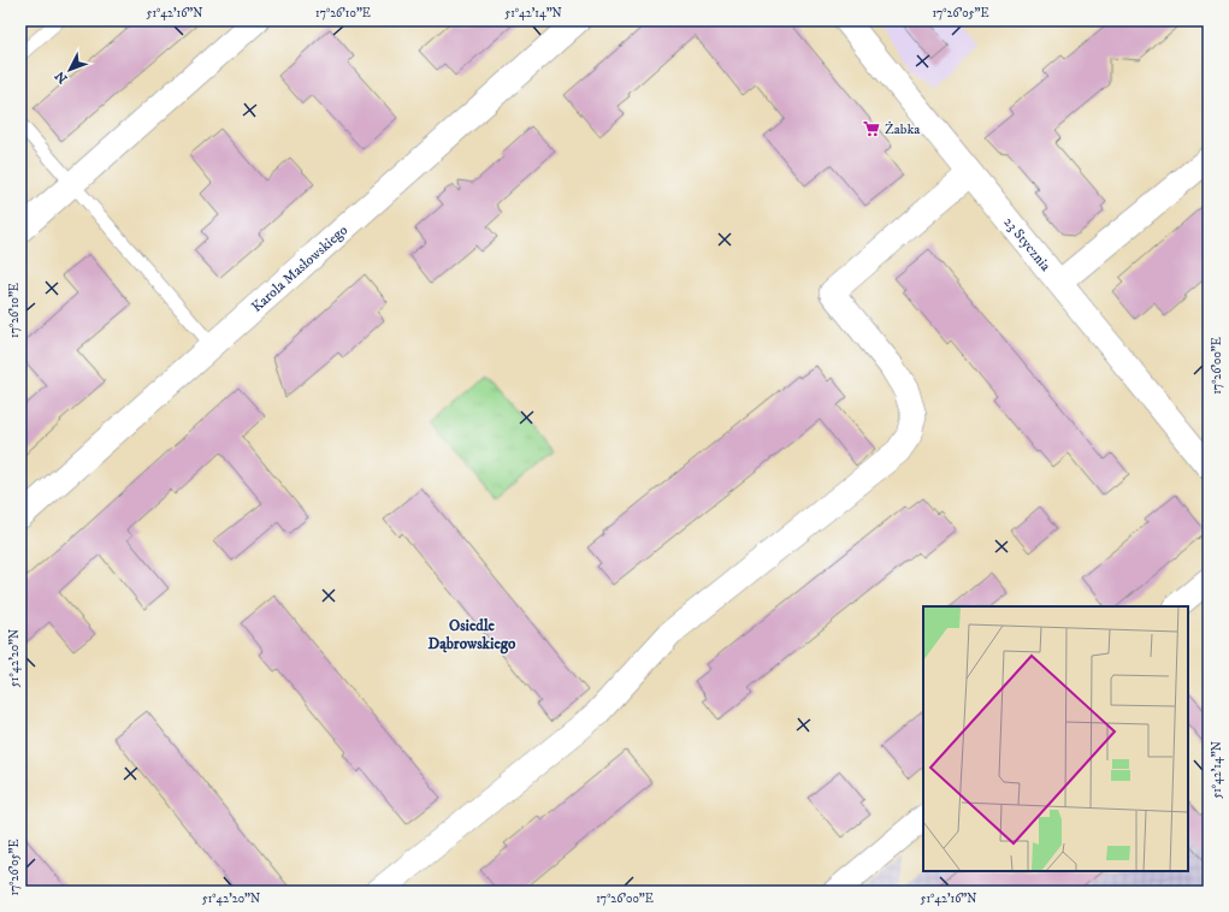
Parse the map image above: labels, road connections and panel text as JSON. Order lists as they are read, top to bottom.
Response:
{
  "streets": {
    "street": ["23 Stycznia", "Karola Masłowskiego"]
  },
  "districts": ["Osiedle Dąbrowskiego"],
  "places": {
    "supermarket": ["Żabka"]
  },
  "north": "bottom left",
  "coordinates": [
    "51°42'16\"N",
    "17°26'10\"E",
    "51°42'14\"N",
    "17°26'05\"E",
    "17°26'00\"E",
    "51°42'20\"N"
  ]
}
